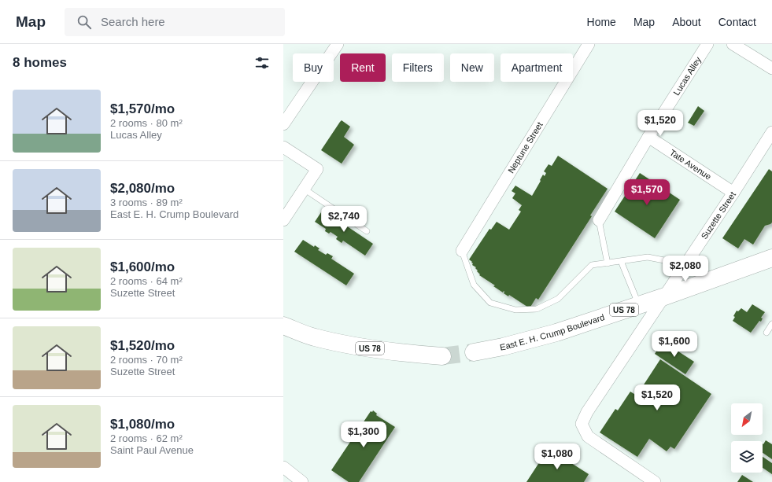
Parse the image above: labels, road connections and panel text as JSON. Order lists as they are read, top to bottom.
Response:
{
  "streets": {
    "main road": ["US 78", "East E. H. Crump Boulevard"],
    "street": [
      "Lucas Alley",
      "Neptune Street",
      "Tate Avenue",
      "Suzette Street"
    ]
  },
  "crossings": [
    ["Lucas Alley", "Tate Avenue"],
    ["Tate Avenue", "Suzette Street"],
    ["Suzette Street", "East E. H. Crump Boulevard"]
  ],
  "north": "bottom left",
  "page": {
    "header": "Map",
    "search": "Search here",
    "nav": [
      "Home",
      "Map",
      "About",
      "Contact"
    ],
    "heading": "8 homes",
    "chip": [
      "Buy",
      "Rent",
      "Filters",
      "New",
      "Apartment"
    ],
    "list": [
      {
        "name": "$1,570/mo",
        "note": "2 rooms · 80 m² · Lucas Alley"
      },
      {
        "name": "$2,080/mo",
        "note": "3 rooms · 89 m² · East E. H. Crump Boulevard"
      },
      {
        "name": "$1,600/mo",
        "note": "2 rooms · 64 m² · Suzette Street"
      },
      {
        "name": "$1,520/mo",
        "note": "2 rooms · 70 m² · Suzette Street"
      },
      {
        "name": "$1,080/mo",
        "note": "2 rooms · 62 m² · Saint Paul Avenue"
      }
    ],
    "price": [
      "$1,520",
      "$1,570",
      "$2,740",
      "$2,080",
      "$1,600",
      "$1,520",
      "$1,300",
      "$1,080"
    ]
  }
}
